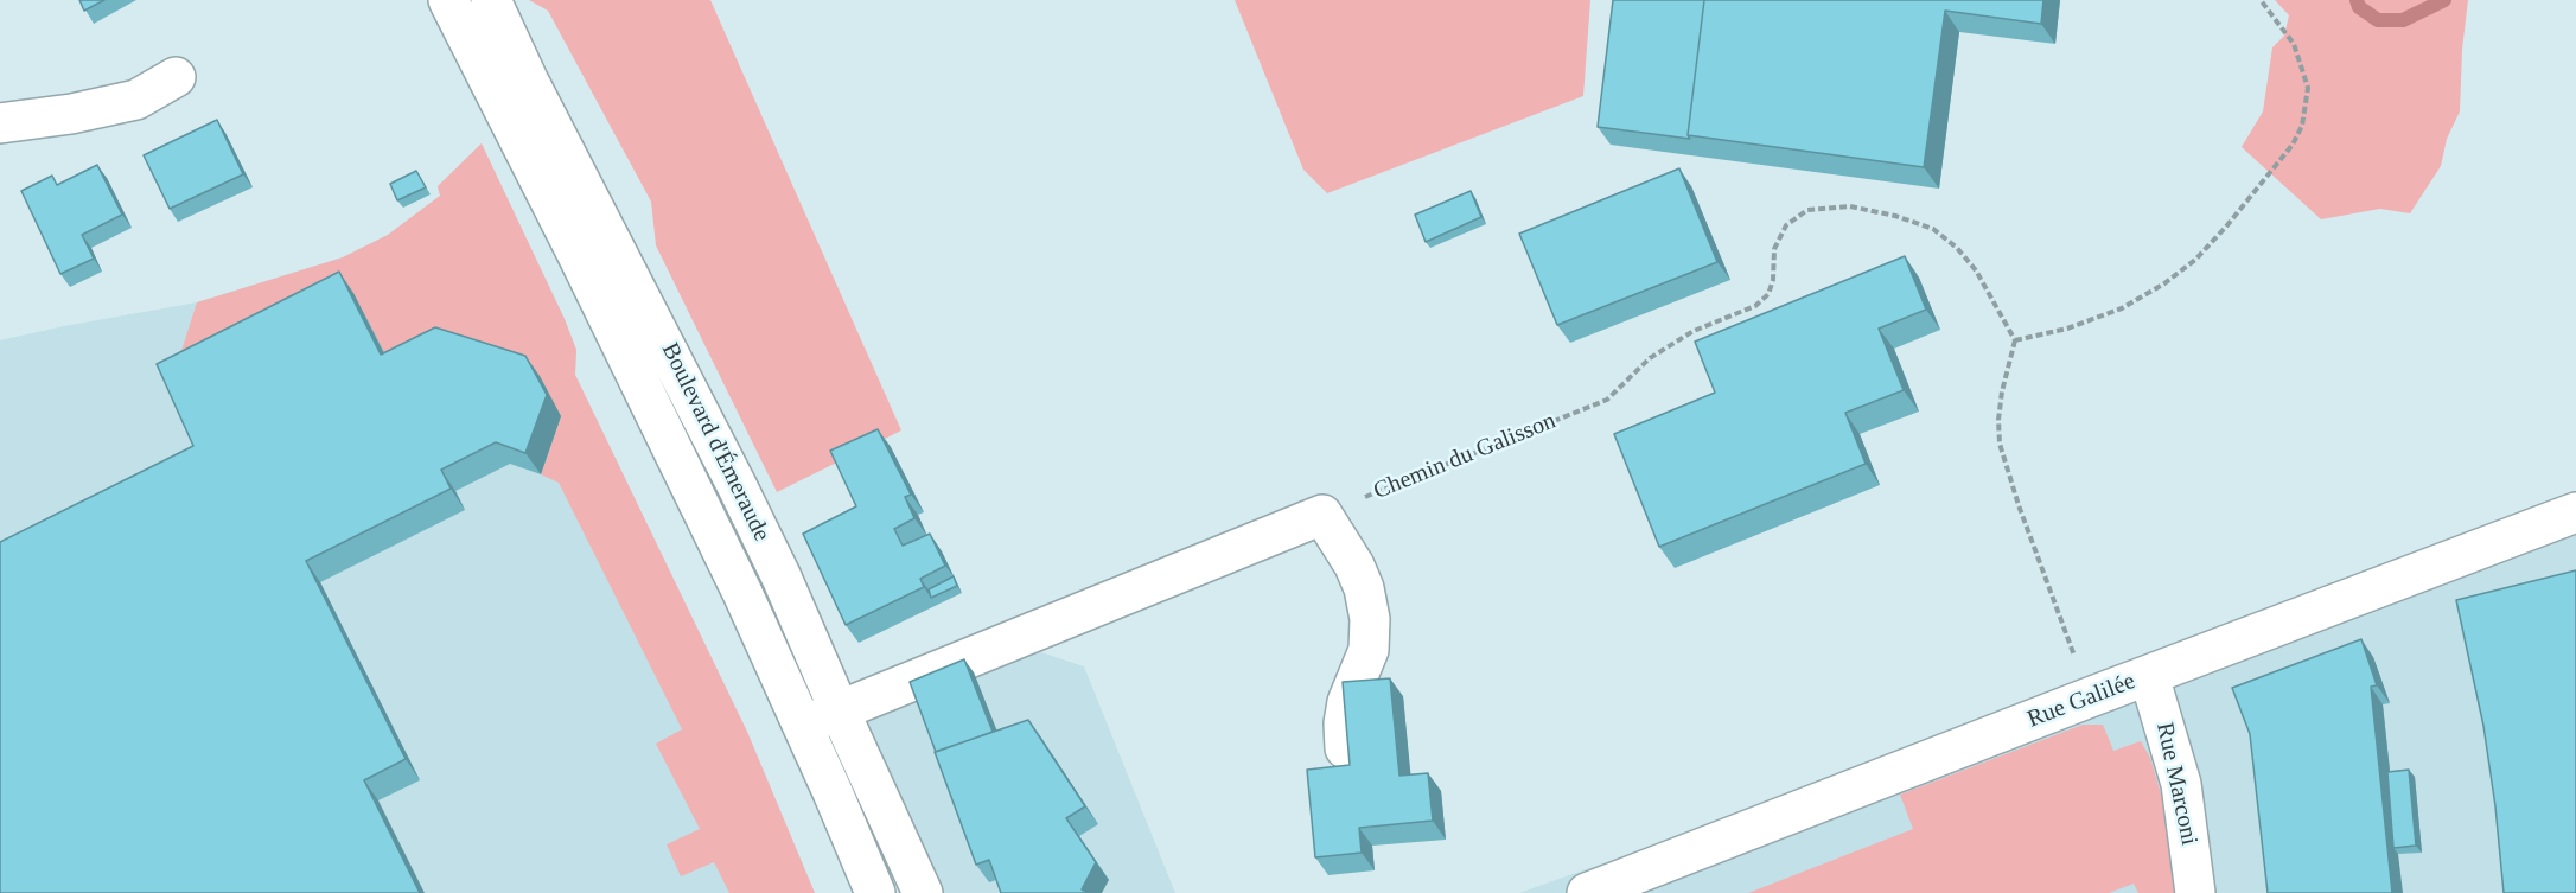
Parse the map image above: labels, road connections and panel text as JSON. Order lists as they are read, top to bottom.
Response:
{
  "streets": {
    "main road": ["Boulevard d'Émeraude", "Rue Galilée", "Rue Marconi"],
    "path": ["Chemin du Galisson"]
  },
  "crossings": [
    ["Rue Galilée", "Rue Marconi"]
  ]
}
